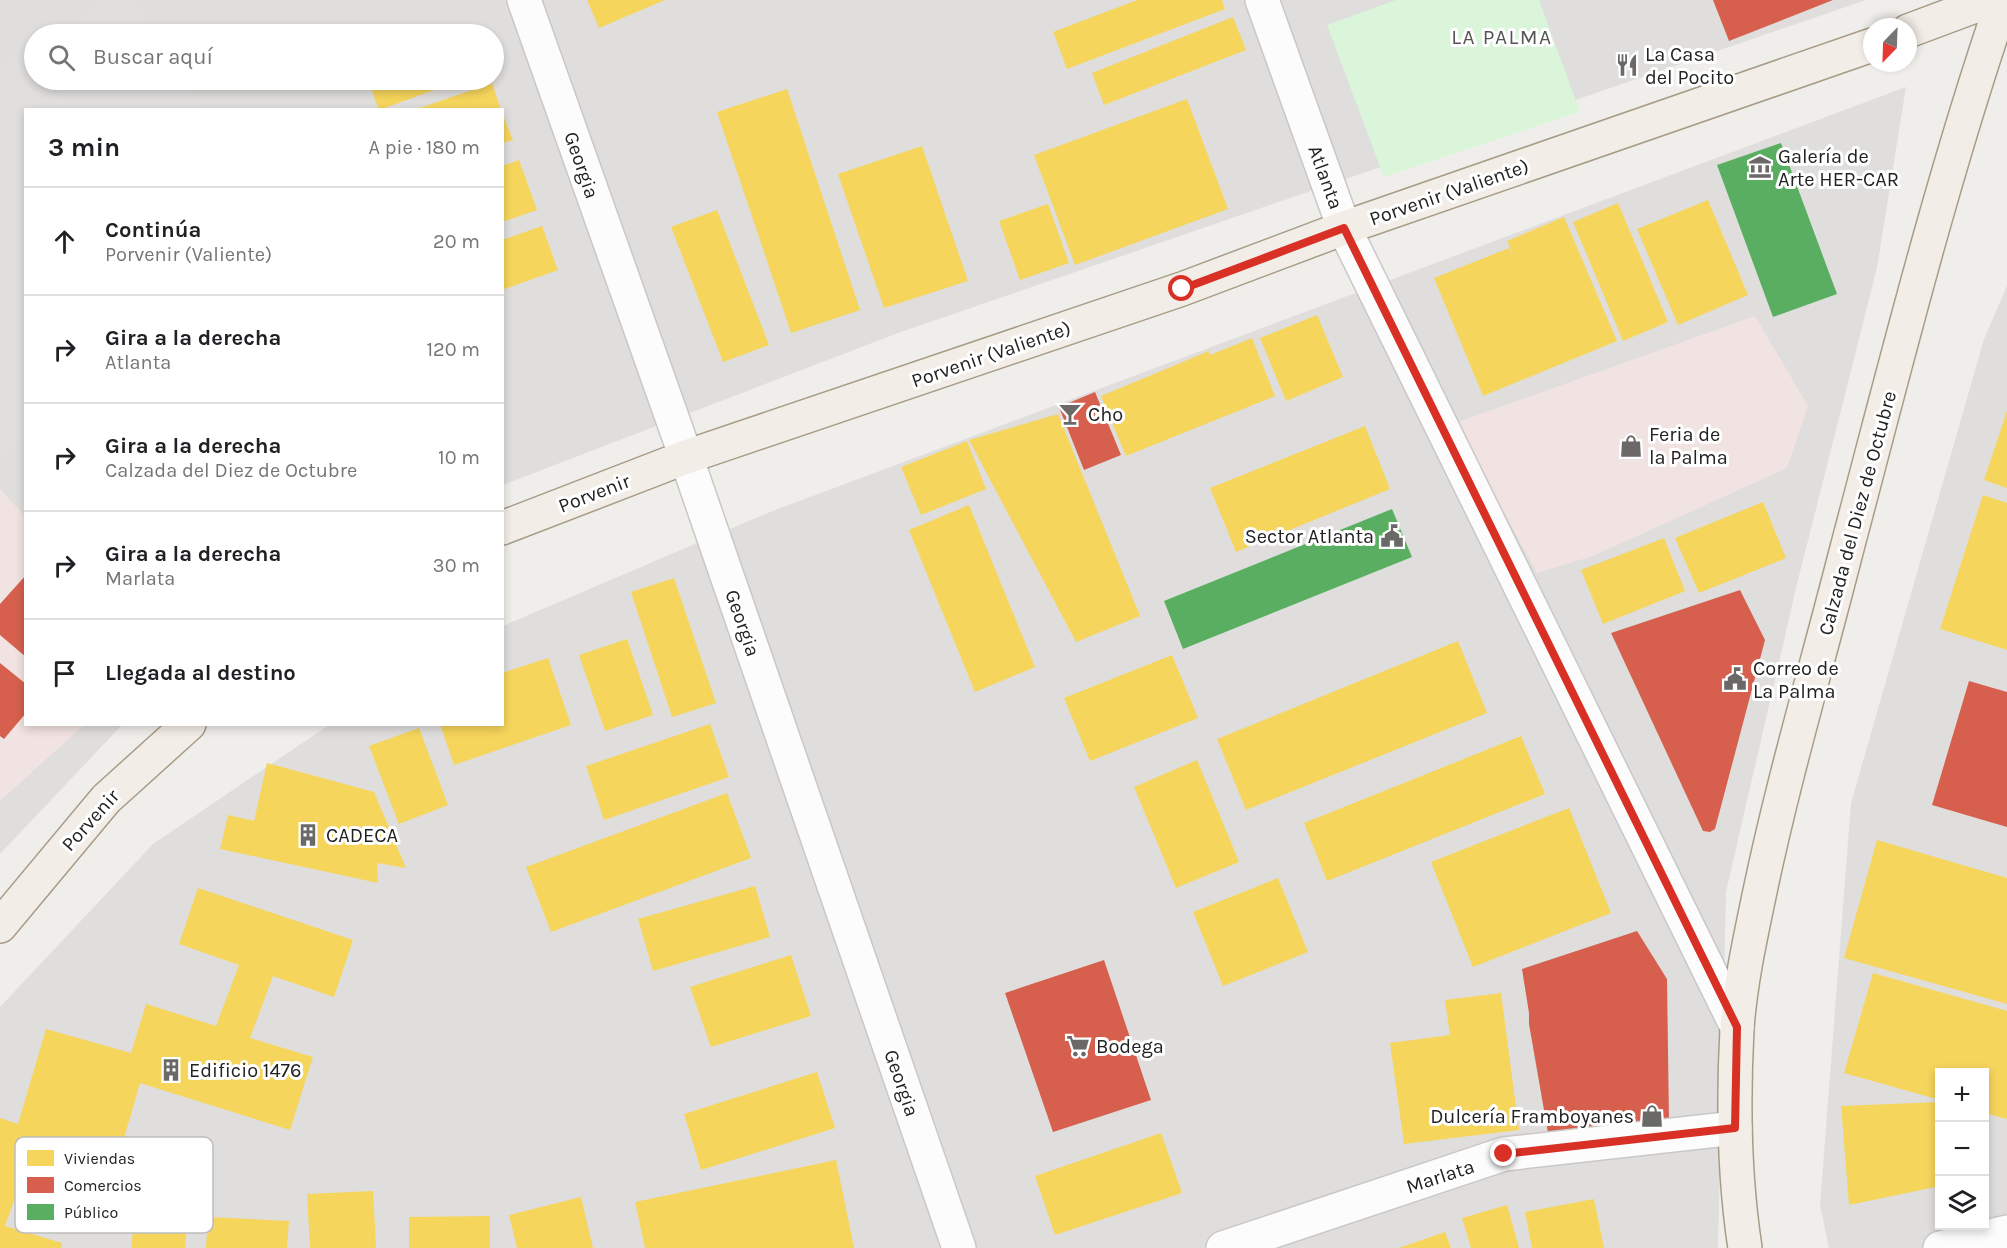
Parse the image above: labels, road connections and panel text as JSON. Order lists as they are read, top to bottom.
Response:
{
  "streets": {
    "main road": ["Porvenir (Valiente)", "Porvenir", "Calzada del Diez de Octubre"],
    "street": ["Georgia", "Atlanta", "Marlata"]
  },
  "crossings": [
    ["Georgia", "Porvenir (Valiente)"],
    ["Georgia", "Porvenir"],
    ["Atlanta", "Porvenir (Valiente)"],
    ["Atlanta", "Calzada del Diez de Octubre"],
    ["Porvenir (Valiente)", "Porvenir"],
    ["Calzada del Diez de Octubre", "Marlata"]
  ],
  "districts": ["LA PALMA"],
  "places": {
    "restaurant": ["La Casa del Pocito"],
    "museum": ["Galería de Arte HER-CAR"],
    "bar": ["Cho"],
    "shop": ["Feria de la Palma", "Dulcería Framboyanes"],
    "public building": ["Sector Atlanta", "Correo de La Palma"],
    "building": ["CADECA", "Edificio 1476"],
    "supermarket": ["Bodega"]
  },
  "legend": ["Viviendas", "Comercios", "Público"],
  "north": "bottom left",
  "page": {
    "search": "Buscar aquí",
    "heading": ["3 min", "A pie · 180 m"],
    "list": [
      ["Continúa", "Porvenir (Valiente)", "20 m"],
      ["Gira a la derecha", "Atlanta", "120 m"],
      ["Gira a la derecha", "Calzada del Diez de Octubre", "10 m"],
      ["Gira a la derecha", "Marlata", "30 m"],
      "Llegada al destino"
    ],
    "map_buttons": ["+", "−"]
  }
}
